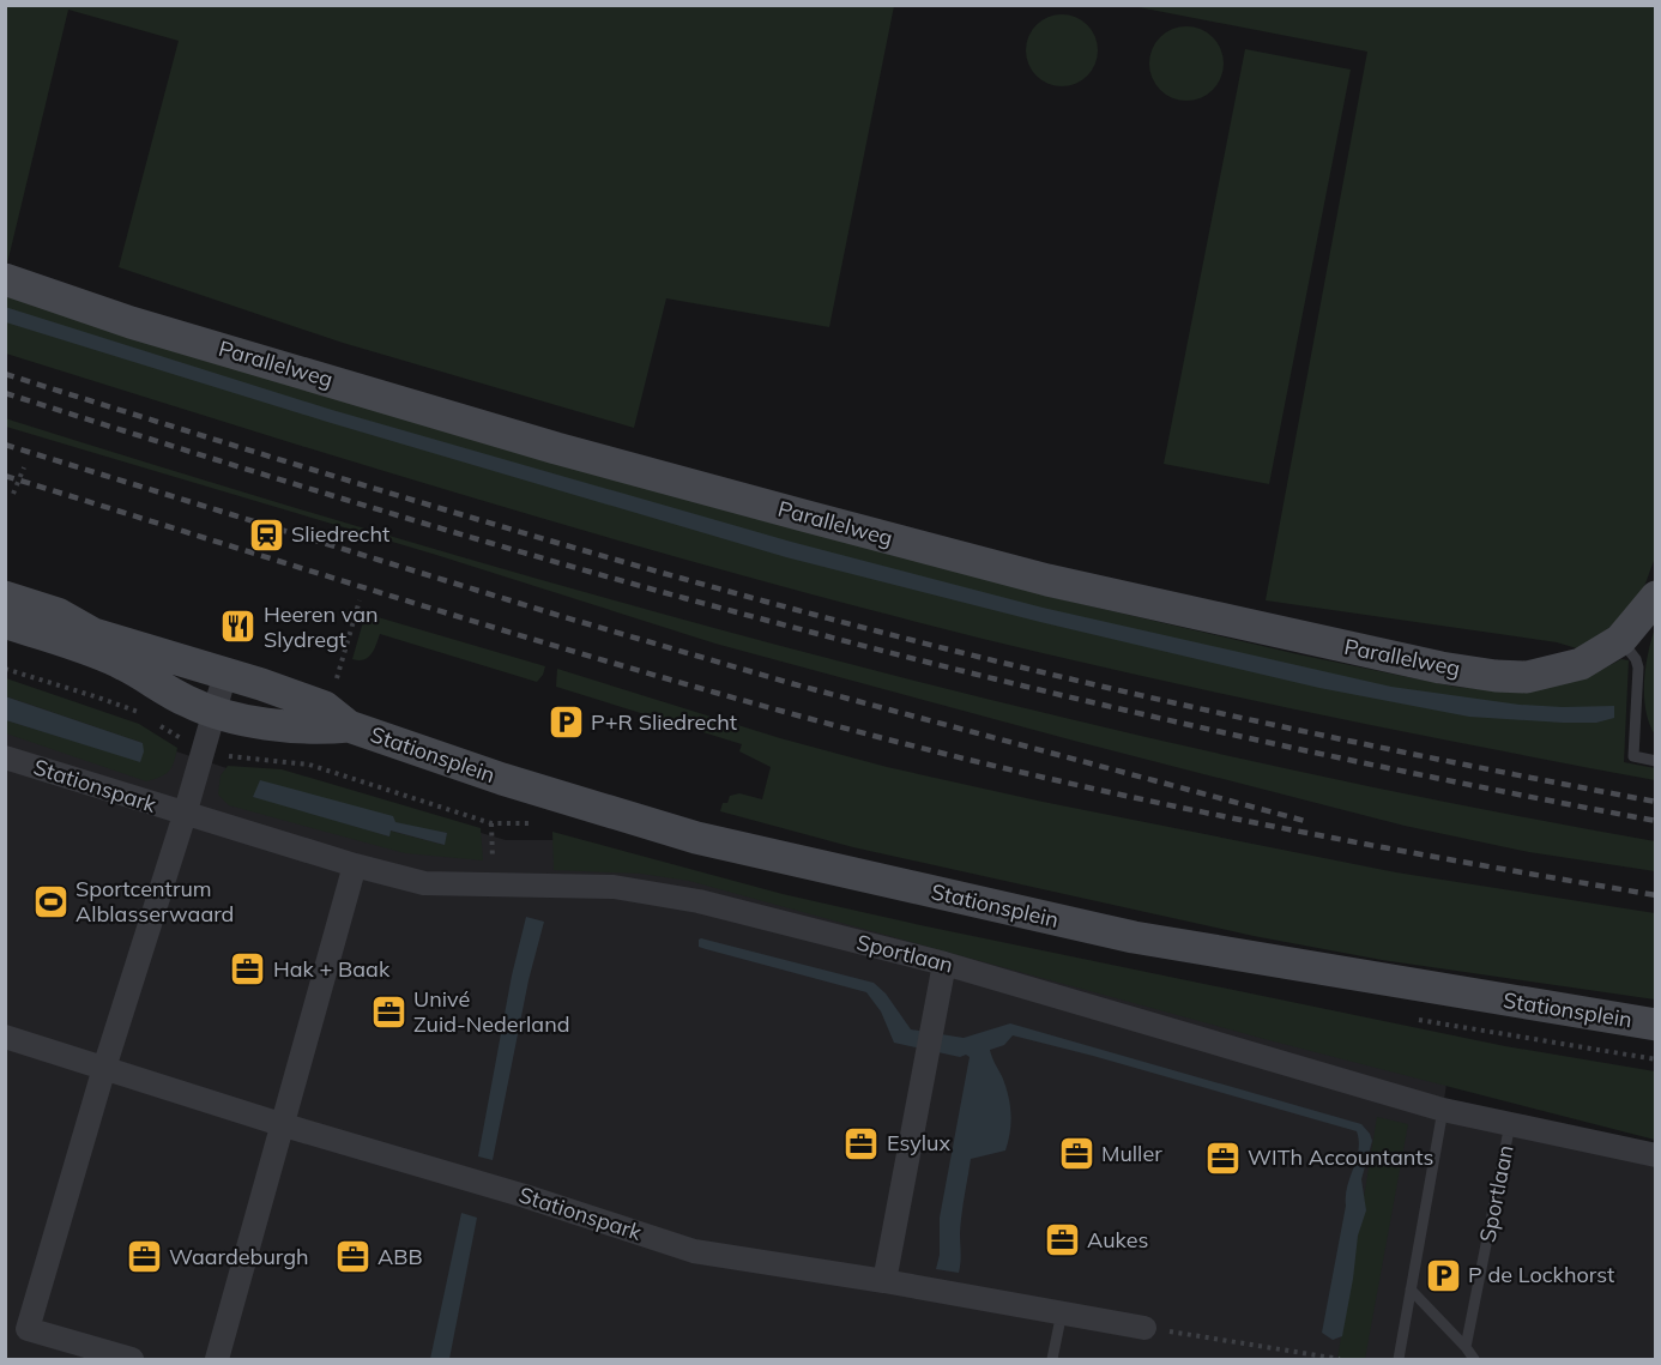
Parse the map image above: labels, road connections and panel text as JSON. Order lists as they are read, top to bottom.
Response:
{
  "streets": {
    "main road": ["Parallelweg", "Stationsplein"],
    "street": ["Stationspark", "Sportlaan"]
  },
  "crossings": [
    ["Stationsplein", "Stationspark"],
    ["Stationspark", "Sportlaan"]
  ],
  "places": {
    "station": ["Sliedrecht"],
    "restaurant": ["Heeren van Slydregt"],
    "parking": ["P+R Sliedrecht", "P de Lockhorst"],
    "sports": ["Sportcentrum Alblasserwaard"],
    "office": [
      "Hak + Baak",
      "Univé Zuid-Nederland",
      "Esylux",
      "Muller",
      "WITh Accountants",
      "Aukes",
      "Waardeburgh",
      "ABB"
    ]
  }
}
